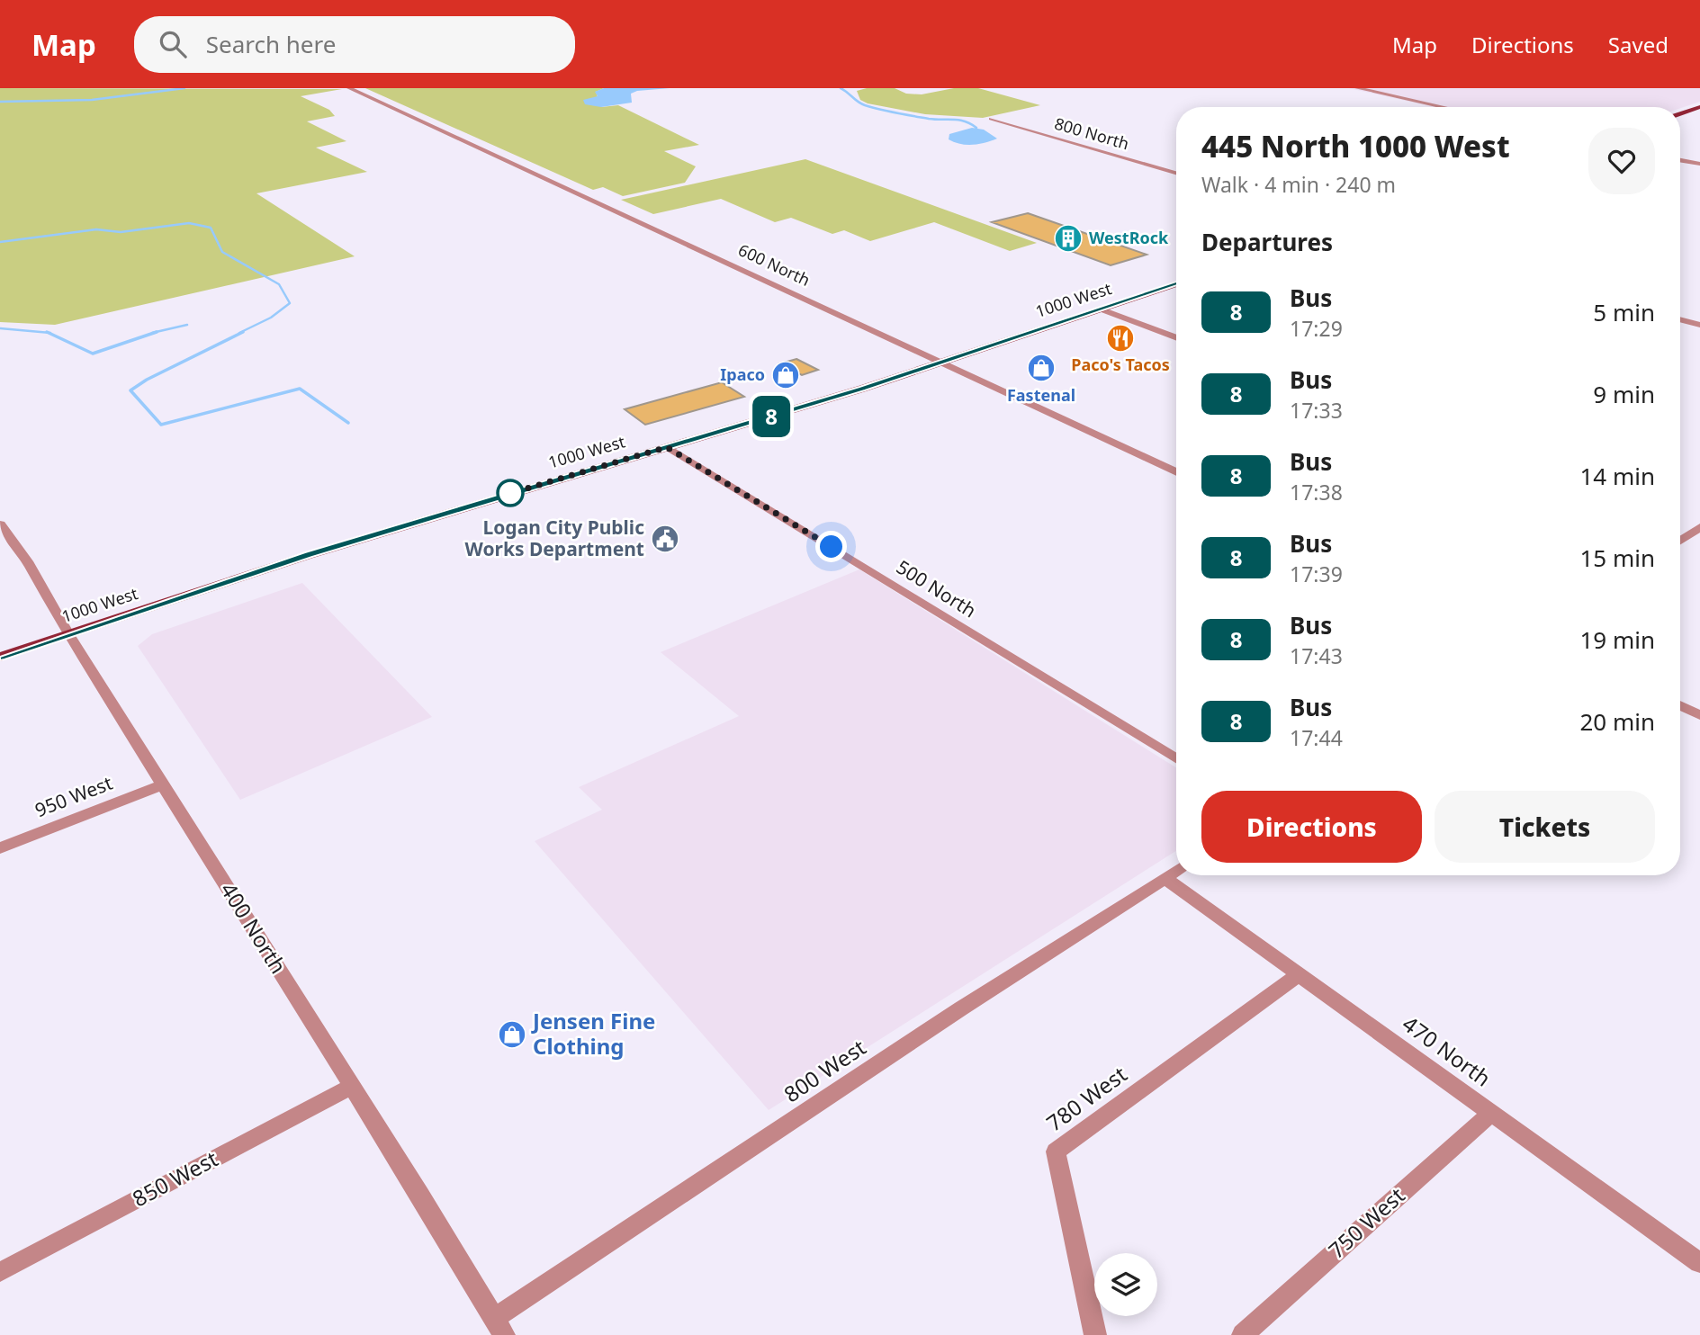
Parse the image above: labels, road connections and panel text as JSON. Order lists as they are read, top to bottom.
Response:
{
  "streets": {
    "main road": ["1000 West"],
    "street": [
      "800 North",
      "600 North",
      "500 North",
      "950 West",
      "400 North",
      "470 North",
      "800 West",
      "780 West",
      "850 West",
      "750 West"
    ]
  },
  "crossings": [
    ["600 North", "1000 West"],
    ["1000 West", "500 North"],
    ["1000 West", "400 North"],
    ["950 West", "400 North"],
    ["400 North", "800 West"],
    ["400 North", "850 West"],
    ["470 North", "800 West"],
    ["470 North", "780 West"],
    ["470 North", "750 West"]
  ],
  "places": {
    "building": ["WestRock"],
    "restaurant": ["Paco's Tacos"],
    "shop": ["Fastenal", "Ipaco", "Jensen Fine Clothing"],
    "public building": ["Logan City Public Works Department"]
  },
  "lines": ["bus line 8"],
  "page": {
    "header": "Map",
    "search": "Search here",
    "nav": ["Map", "Directions", "Saved"],
    "on_map": "8",
    "heading": [
      ["445 North 1000 West", "Walk · 4 min · 240 m"],
      "Departures"
    ],
    "list": [
      {
        "mark": "8",
        "name": "Bus",
        "note": "17:29",
        "value": "5 min"
      },
      {
        "mark": "8",
        "name": "Bus",
        "note": "17:33",
        "value": "9 min"
      },
      {
        "mark": "8",
        "name": "Bus",
        "note": "17:38",
        "value": "14 min"
      },
      {
        "mark": "8",
        "name": "Bus",
        "note": "17:39",
        "value": "15 min"
      },
      {
        "mark": "8",
        "name": "Bus",
        "note": "17:43",
        "value": "19 min"
      },
      {
        "mark": "8",
        "name": "Bus",
        "note": "17:44",
        "value": "20 min"
      }
    ],
    "buttons": ["Directions", "Tickets"]
  }
}
